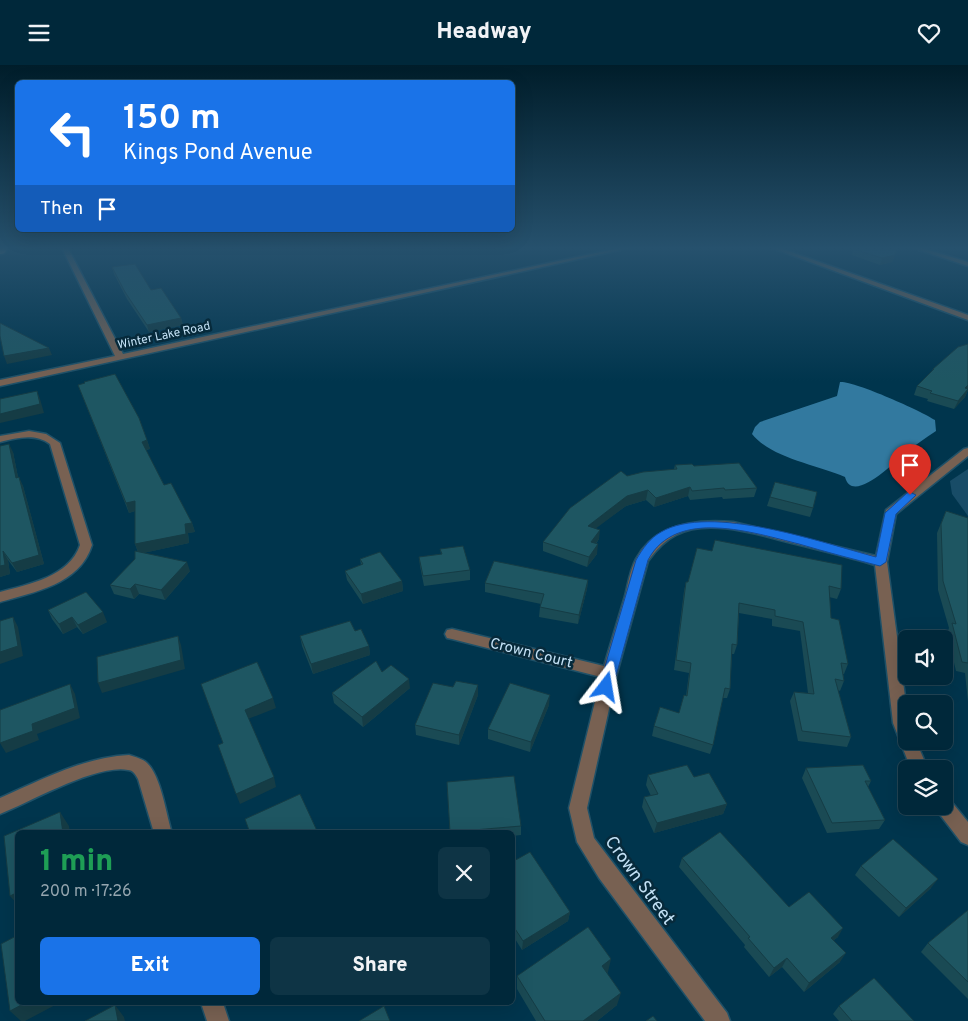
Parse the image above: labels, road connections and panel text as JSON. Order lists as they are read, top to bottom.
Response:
{
  "streets": {
    "street": ["Winter Lake Road", "Crown Court", "Crown Street"]
  },
  "crossings": [
    ["Crown Court", "Crown Street"]
  ],
  "page": {
    "header": "Headway",
    "turn": ["150 m", "Kings Pond Avenue"],
    "then": "Then",
    "heading": ["1 min", "200 m · 17:26"],
    "buttons": ["Exit", "Share"]
  }
}
